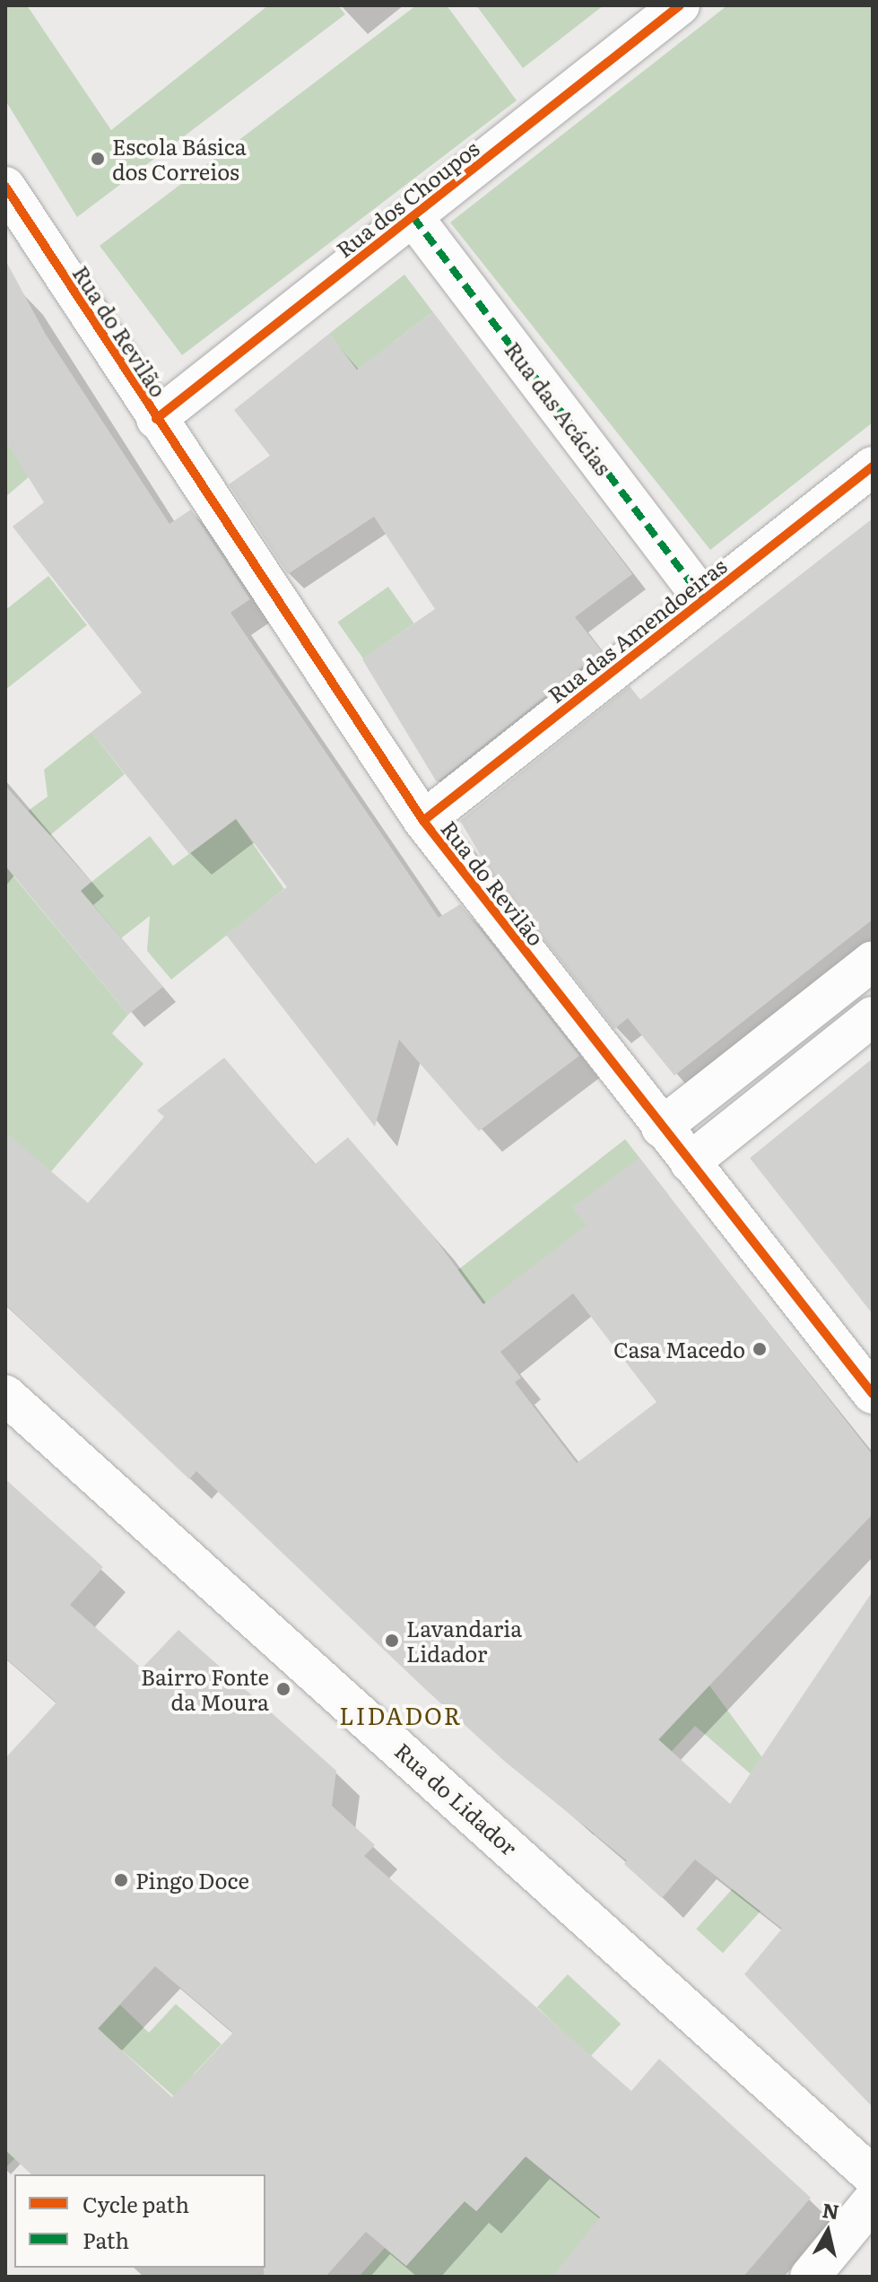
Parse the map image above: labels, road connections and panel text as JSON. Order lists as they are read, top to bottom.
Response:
{
  "streets": {
    "street": [
      "Rua dos Choupos",
      "Rua do Revilão",
      "Rua das Acácias",
      "Rua das Amendoeiras",
      "Rua do Lidador"
    ]
  },
  "crossings": [
    ["Rua dos Choupos", "Rua do Revilão"],
    ["Rua dos Choupos", "Rua das Acácias"],
    ["Rua do Revilão", "Rua das Amendoeiras"],
    ["Rua das Acácias", "Rua das Amendoeiras"]
  ],
  "districts": ["LIDADOR"],
  "places": [
    "Escola Básica dos Correios",
    "Casa Macedo",
    "Lavandaria Lidador",
    "Bairro Fonte da Moura",
    "Pingo Doce"
  ],
  "legend": ["Cycle path", "Path"],
  "north": "top"
}
